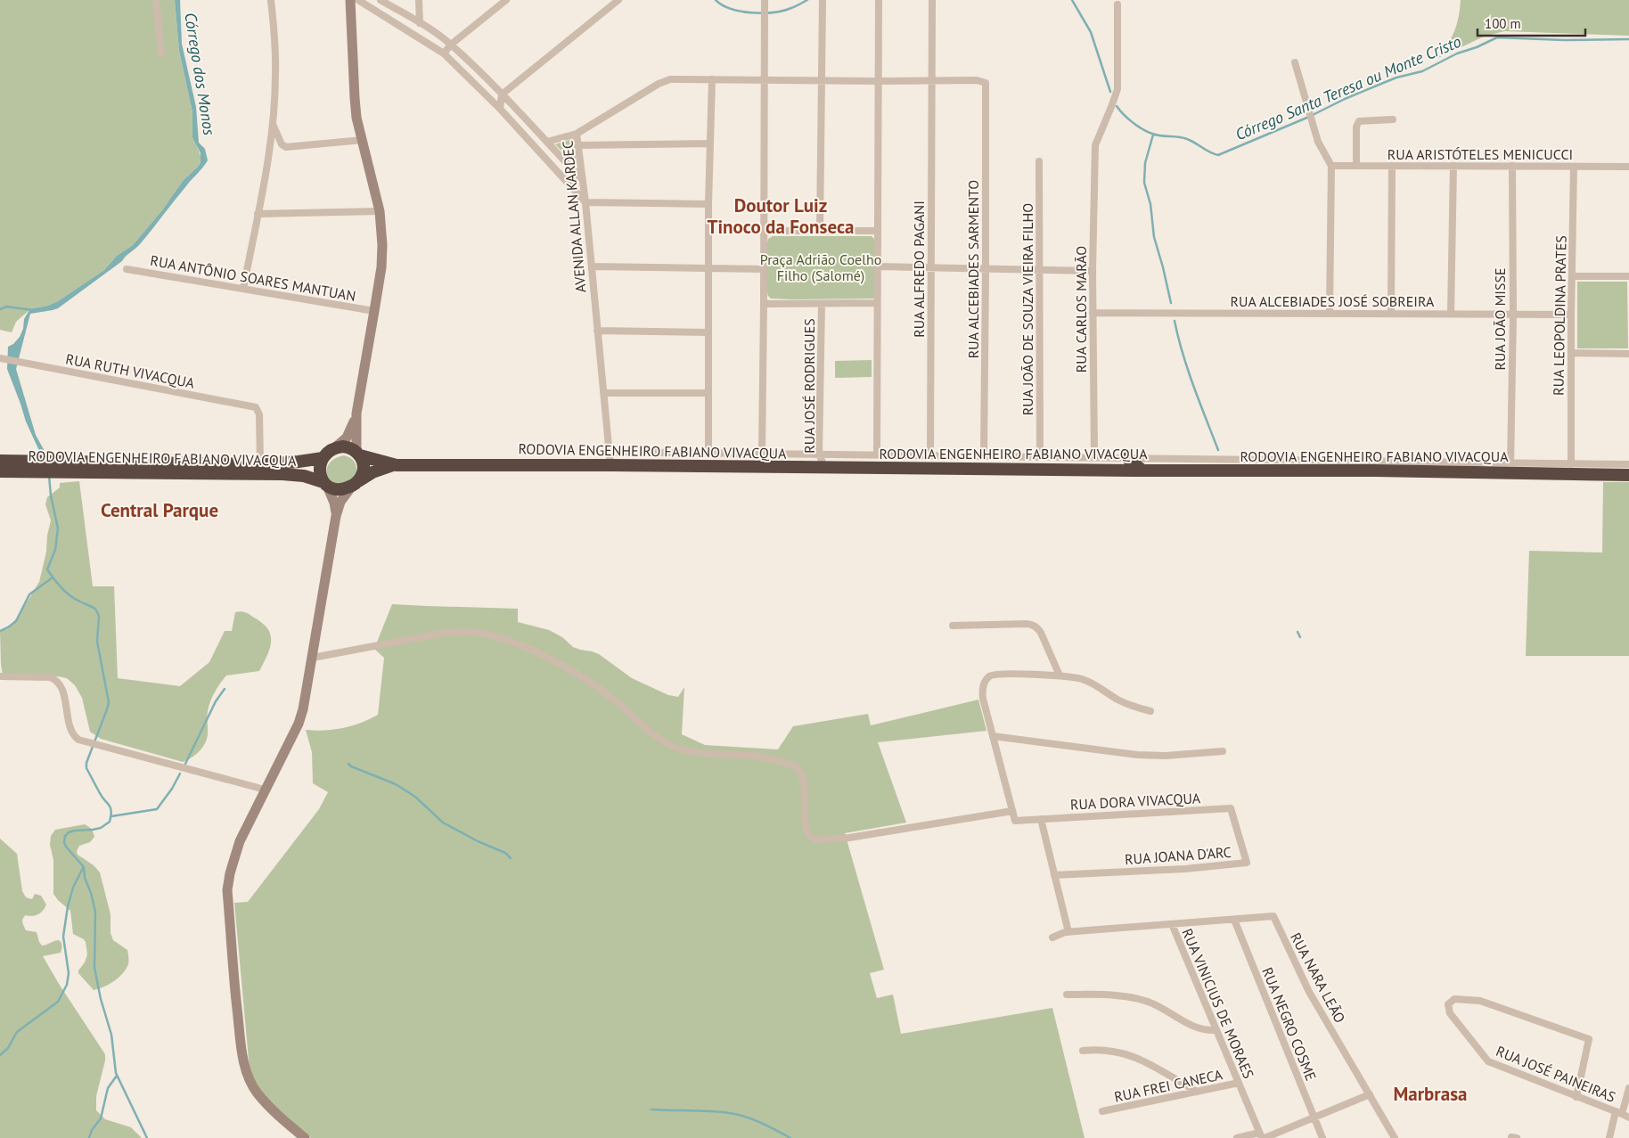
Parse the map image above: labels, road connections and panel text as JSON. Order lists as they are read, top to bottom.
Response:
{
  "streets": {
    "highway": ["RODOVIA ENGENHEIRO FABIANO VIVACQUA"],
    "street": [
      "RUA ARISTÓTELES MENICUCCI",
      "AVENIDA ALLAN KARDEC",
      "RUA ALFREDO PAGANI",
      "RUA ALCEBIADES SARMENTO",
      "RUA ANTÔNIO SOARES MANTUAN",
      "RUA ALCEBIADES JOSÉ SOBREIRA",
      "RUA JOÃO DE SOUZA VIEIRA FILHO",
      "RUA CARLOS MARÃO",
      "RUA LEOPOLDINA PRATES",
      "RUA JOÃO MISSE",
      "RUA RUTH VIVACQUA",
      "RUA JOSÉ RODRIGUES",
      "RUA DORA VIVACQUA",
      "RUA JOANA D'ARC",
      "RUA NARA LEÃO",
      "RUA VINICIUS DE MORAES",
      "RUA NEGRO COSME",
      "RUA JOSÉ PAINEIRAS",
      "RUA FREI CANECA"
    ]
  },
  "crossings": [
    ["RUA ARISTÓTELES MENICUCCI", "RUA LEOPOLDINA PRATES"],
    ["RUA ARISTÓTELES MENICUCCI", "RUA JOÃO MISSE"],
    ["AVENIDA ALLAN KARDEC", "RUA ALFREDO PAGANI"],
    ["AVENIDA ALLAN KARDEC", "RUA ALCEBIADES SARMENTO"],
    ["AVENIDA ALLAN KARDEC", "RODOVIA ENGENHEIRO FABIANO VIVACQUA"],
    ["RUA ALCEBIADES JOSÉ SOBREIRA", "RUA CARLOS MARÃO"],
    ["RUA ALCEBIADES JOSÉ SOBREIRA", "RUA LEOPOLDINA PRATES"],
    ["RUA ALCEBIADES JOSÉ SOBREIRA", "RUA JOÃO MISSE"],
    ["RUA JOÃO MISSE", "RODOVIA ENGENHEIRO FABIANO VIVACQUA"],
    ["RUA RUTH VIVACQUA", "RODOVIA ENGENHEIRO FABIANO VIVACQUA"],
    ["RUA JOSÉ RODRIGUES", "RODOVIA ENGENHEIRO FABIANO VIVACQUA"],
    ["RUA DORA VIVACQUA", "RUA JOANA D'ARC"],
    ["RUA NARA LEÃO", "RUA VINICIUS DE MORAES"],
    ["RUA NARA LEÃO", "RUA NEGRO COSME"],
    ["RUA VINICIUS DE MORAES", "RUA FREI CANECA"]
  ],
  "districts": ["Doutor Luiz Tinoco da Fonseca", "Central Parque", "Marbrasa"],
  "water": ["Córrego dos Monos", "Córrego Santa Teresa ou Monte Cristo"],
  "parks": ["Praça Adrião Coelho Filho (Salomé)"],
  "scale_bar": "100 m"
}
